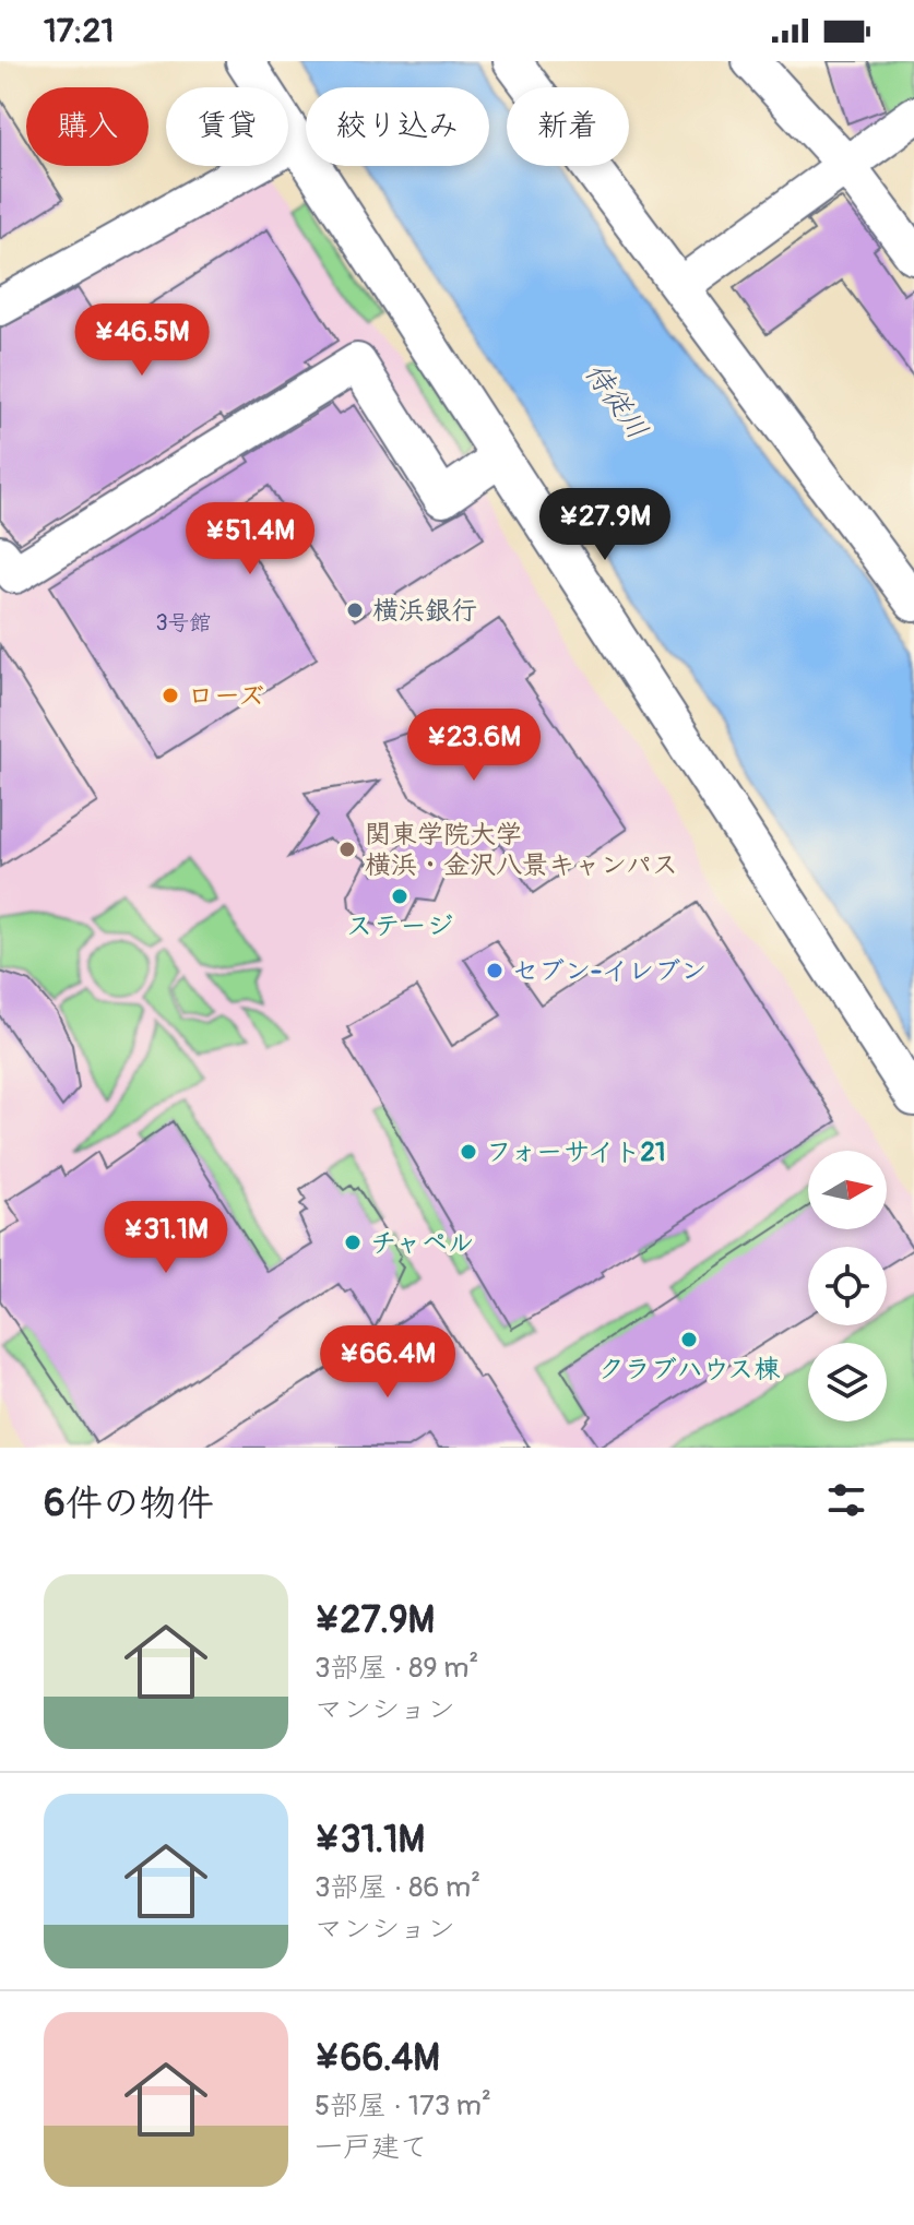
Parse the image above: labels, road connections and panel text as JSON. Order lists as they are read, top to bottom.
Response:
{
  "water": ["侍従川"],
  "places": [
    "横浜銀行",
    "ローズ",
    "関東学院大学 横浜・金沢八景キャンパス",
    "ステージ",
    "セブン-イレブン",
    "フォーサイト21",
    "チャペル",
    "クラブハウス棟"
  ],
  "house_numbers": ["3号館"],
  "north": "right",
  "page": {
    "status": "17:21",
    "chip": [
      "購入",
      "賃貸",
      "絞り込み",
      "新着"
    ],
    "price": [
      "¥46.5M",
      "¥27.9M",
      "¥51.4M",
      "¥23.6M",
      "¥31.1M",
      "¥66.4M"
    ],
    "heading": "6件の物件",
    "list": [
      {
        "name": "¥27.9M",
        "note": "3部屋 · 89 m² · マンション"
      },
      {
        "name": "¥31.1M",
        "note": "3部屋 · 86 m² · マンション"
      },
      {
        "name": "¥66.4M",
        "note": "5部屋 · 173 m² · 一戸建て"
      }
    ]
  }
}
